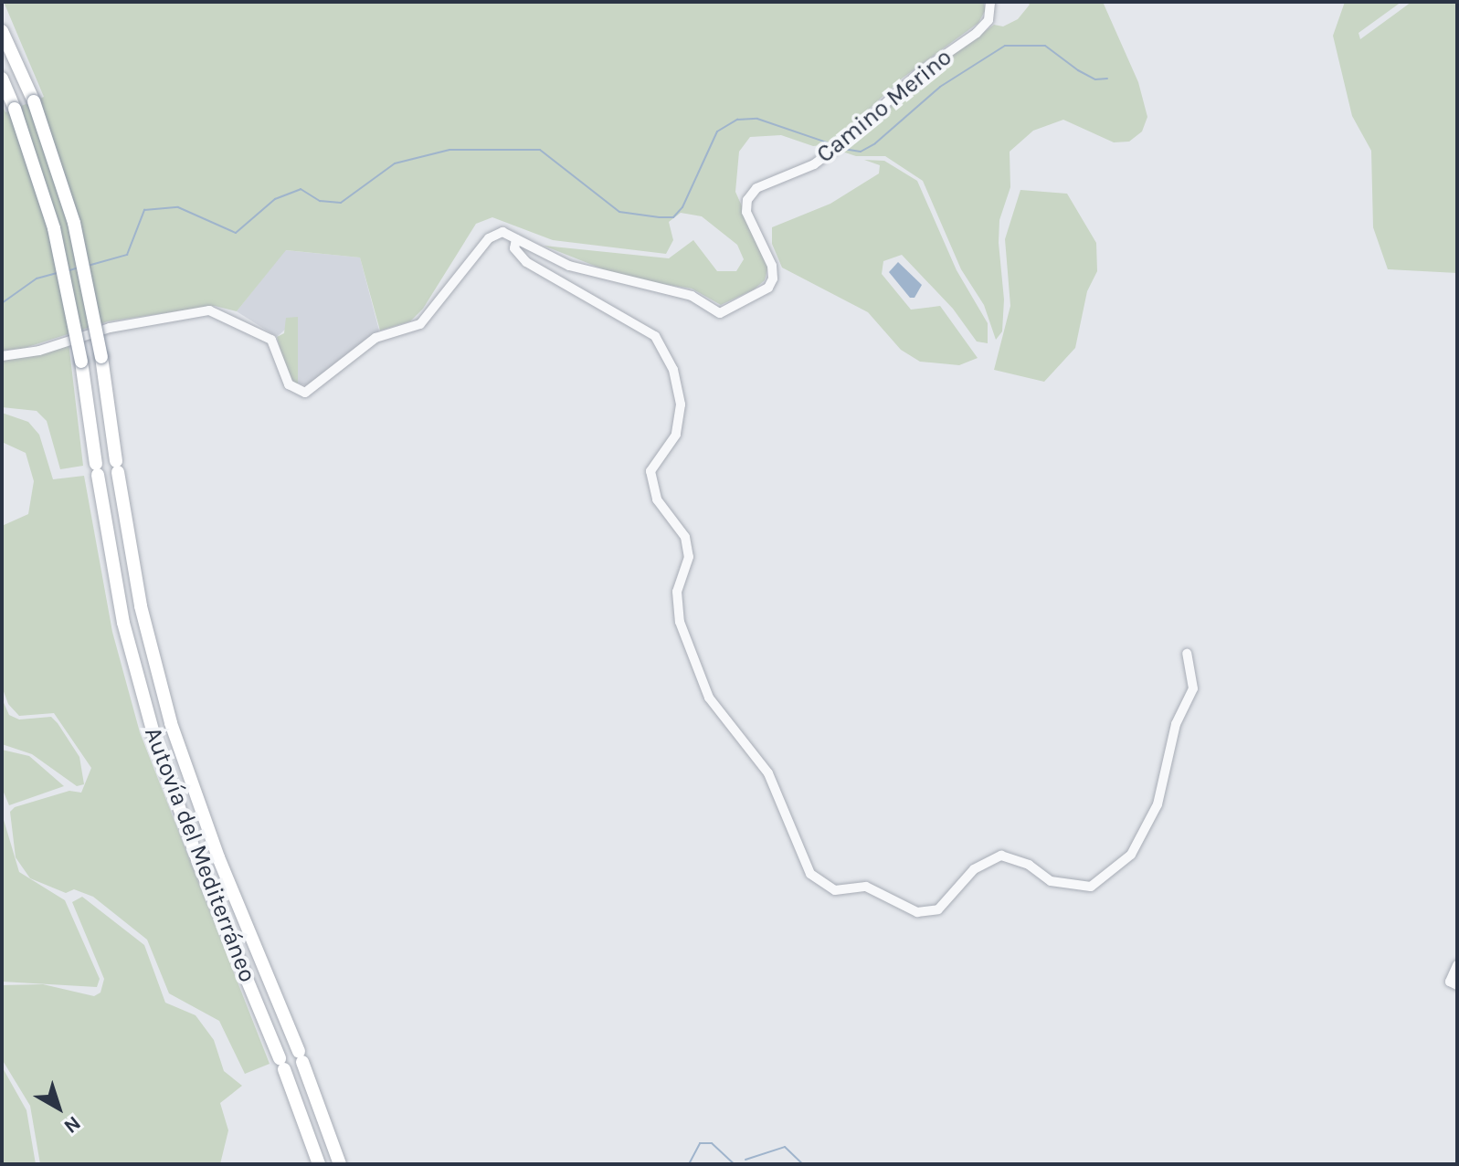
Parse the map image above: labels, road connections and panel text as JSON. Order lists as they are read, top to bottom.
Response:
{
  "streets": {
    "highway": ["Autovía del Mediterráneo"],
    "street": ["Camino Merino"]
  },
  "north": "bottom right"
}
